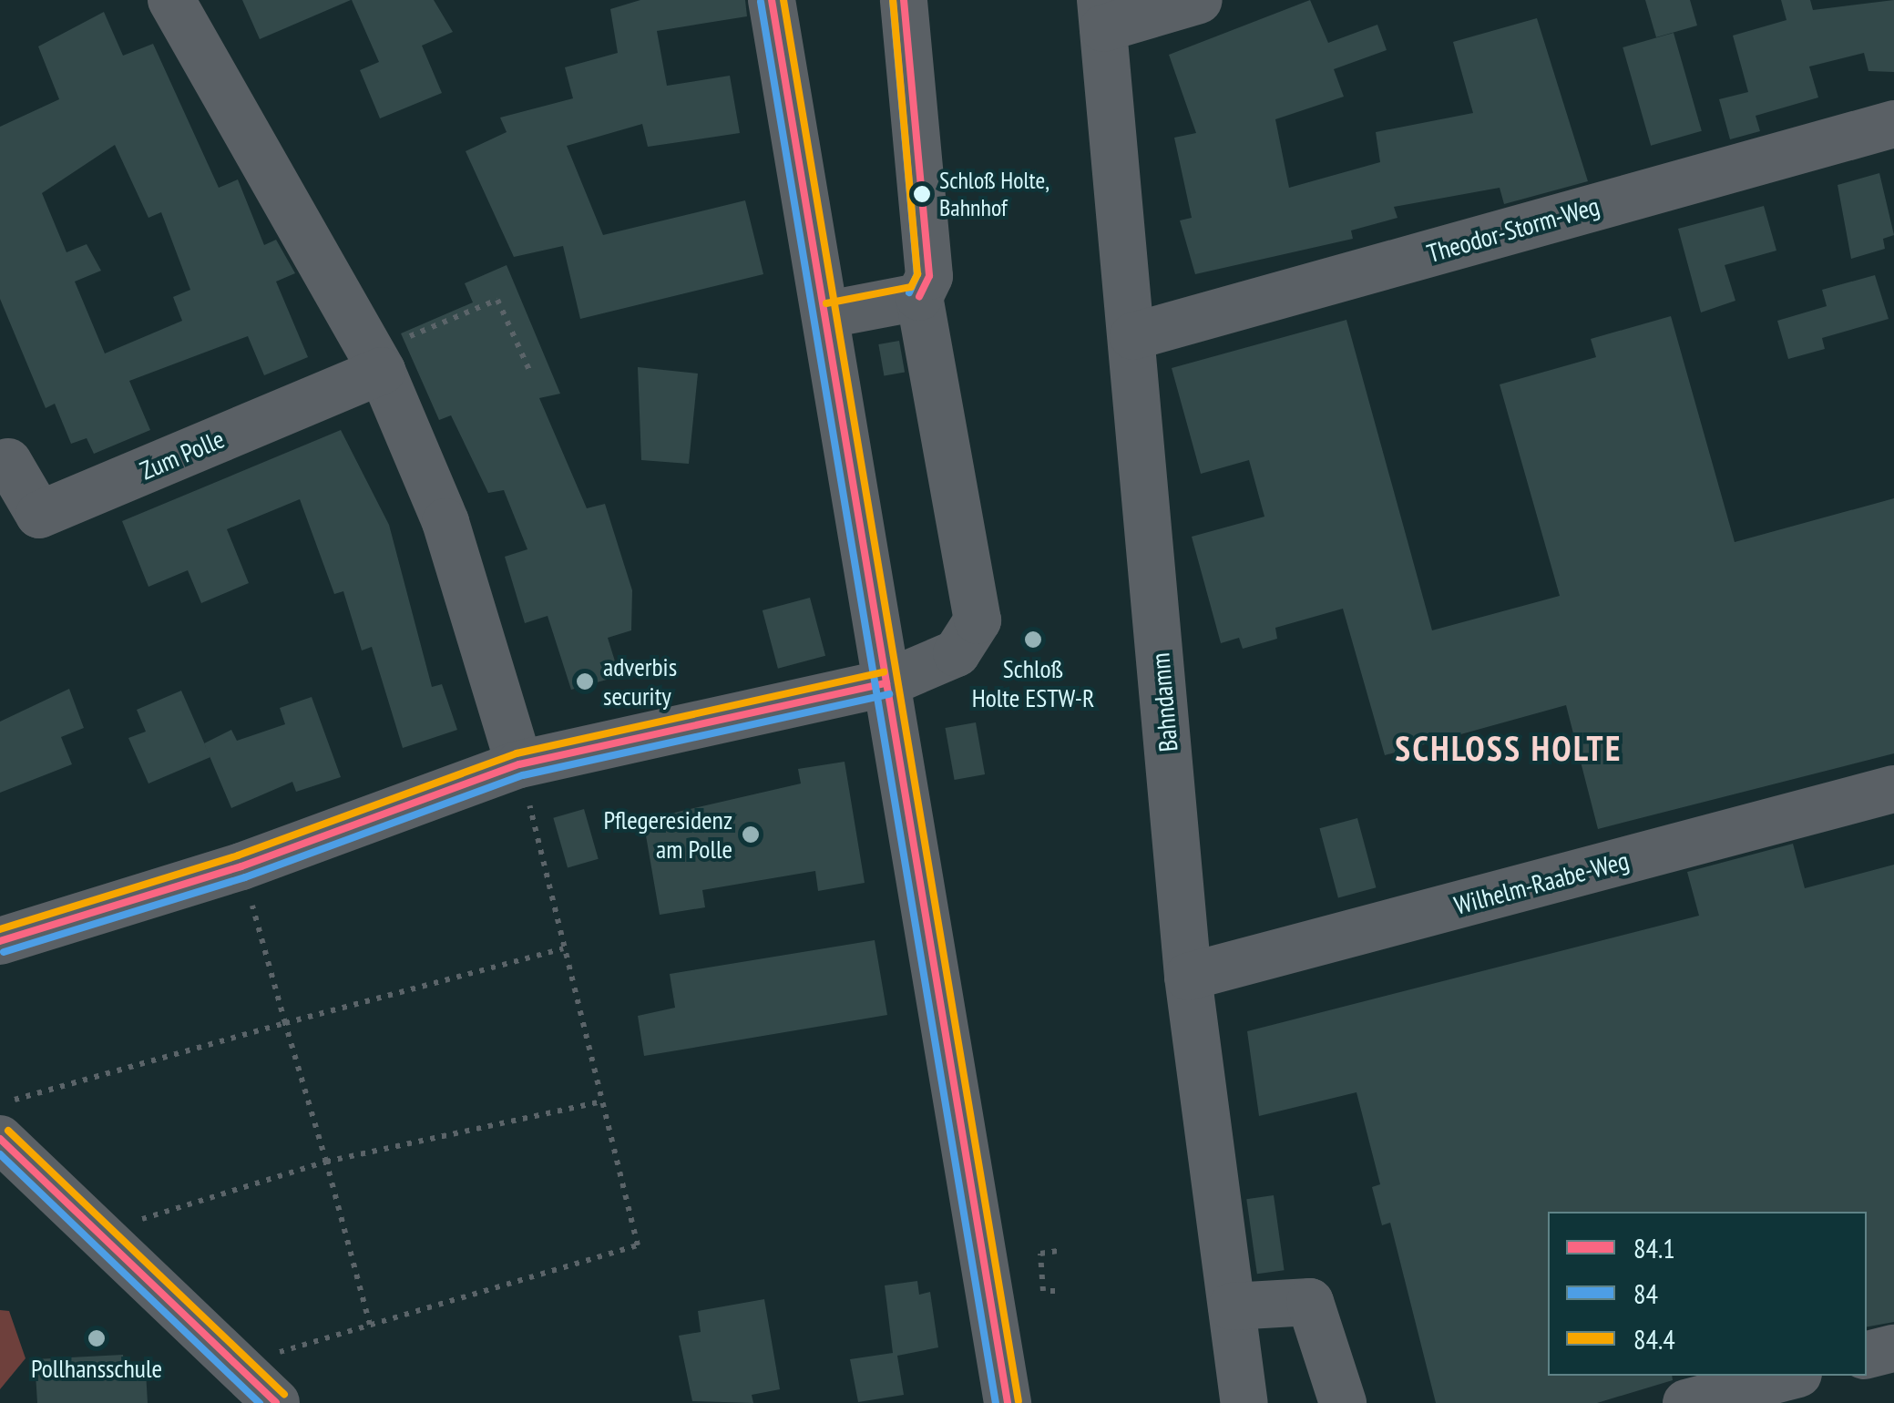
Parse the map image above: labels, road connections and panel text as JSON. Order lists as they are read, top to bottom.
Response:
{
  "streets": {
    "street": [
      "Theodor-Storm-Weg",
      "Zum Polle",
      "Bahndamm",
      "Wilhelm-Raabe-Weg"
    ]
  },
  "crossings": [
    ["Theodor-Storm-Weg", "Bahndamm"],
    ["Bahndamm", "Wilhelm-Raabe-Weg"]
  ],
  "districts": ["SCHLOSS HOLTE"],
  "places": [
    "Schloß Holte, Bahnhof",
    "Schloß Holte ESTW-R",
    "adverbis security",
    "Pflegeresidenz am Polle",
    "Pollhansschule"
  ],
  "lines": ["transit line 84.1", "transit line 84.4", "transit line 84"],
  "legend": ["84.1", "84", "84.4"]
}
